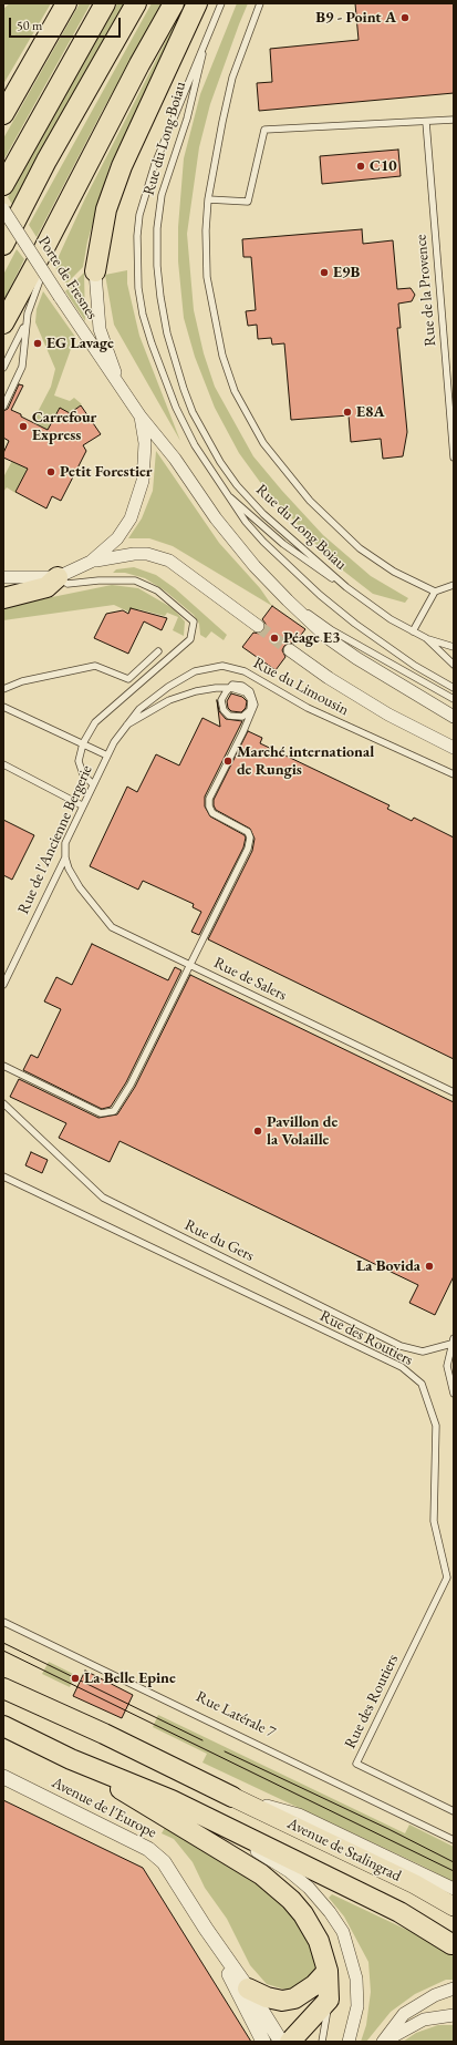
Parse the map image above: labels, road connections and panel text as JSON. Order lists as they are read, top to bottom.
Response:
{
  "streets": {
    "main road": ["Avenue de Stalingrad"],
    "street": ["Porte de Fresnes", "Avenue de l'Europe"],
    "lane": [
      "Rue du Long Boiau",
      "Rue de la Provence",
      "Rue du Limousin",
      "Rue de l'Ancienne Bergerie",
      "Rue de Salers",
      "Rue du Gers",
      "Rue des Routiers",
      "Rue Latérale 7"
    ]
  },
  "crossings": [
    ["Rue du Limousin", "Rue de l'Ancienne Bergerie"],
    ["Rue de l'Ancienne Bergerie", "Rue de Salers"]
  ],
  "places": [
    "B9 - Point A",
    "C10",
    "E9B",
    "EG Lavage",
    "E8A",
    "Carrefour Express",
    "Petit Forestier",
    "Péage E3",
    "Marché international de Rungis",
    "Pavillon de la Volaille",
    "La Bovida",
    "La Belle Epine"
  ],
  "scale_bar": "50 m"
}
